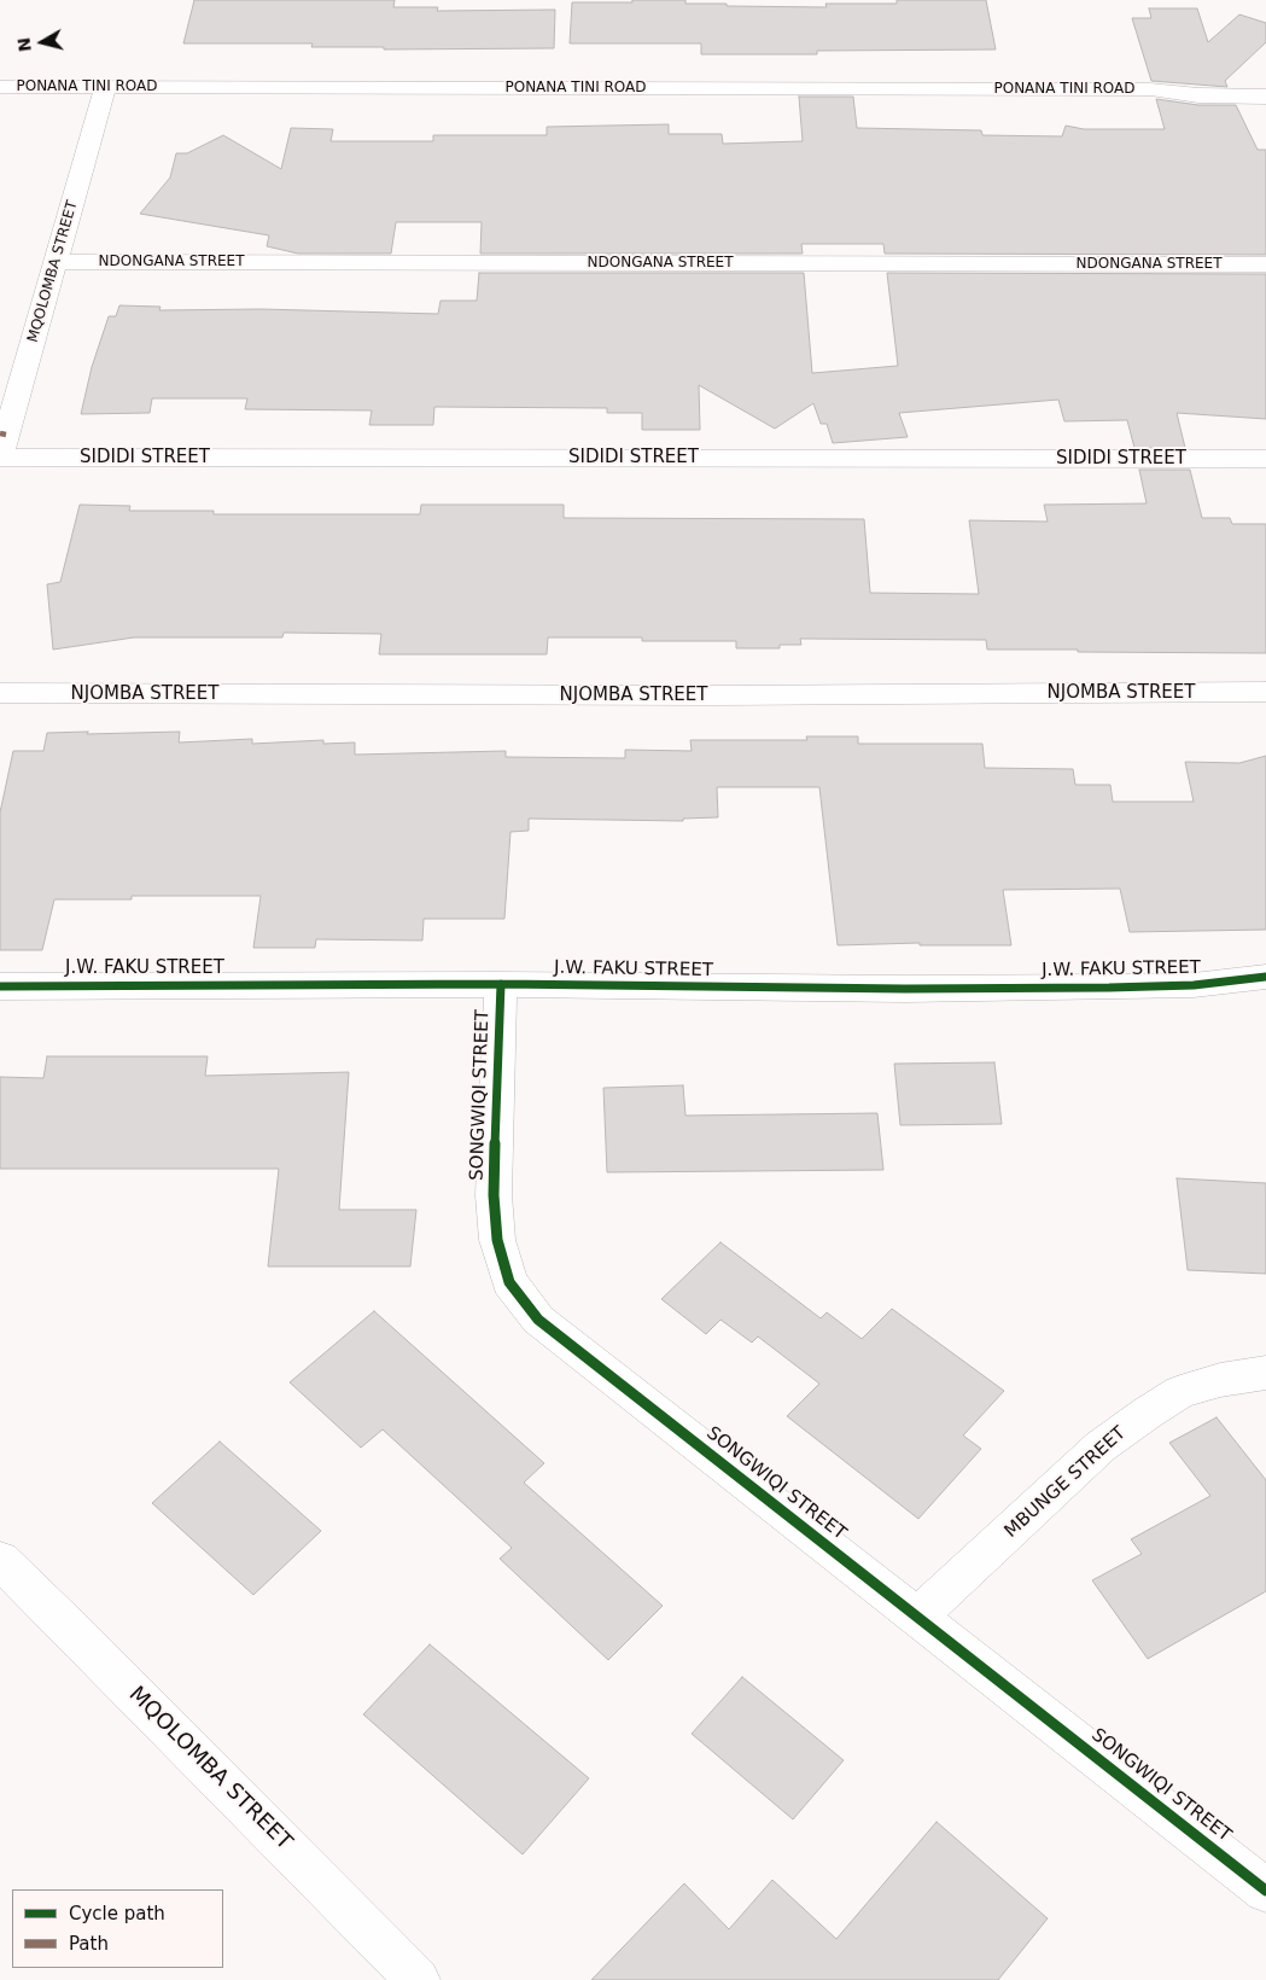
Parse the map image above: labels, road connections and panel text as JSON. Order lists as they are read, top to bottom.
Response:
{
  "streets": {
    "street": [
      "PONANA TINI ROAD",
      "NDONGANA STREET",
      "MQOLOMBA STREET",
      "SIDIDI STREET",
      "NJOMBA STREET",
      "J.W. FAKU STREET",
      "SONGWIQI STREET",
      "MBUNGE STREET"
    ]
  },
  "crossings": [
    ["PONANA TINI ROAD", "MQOLOMBA STREET"],
    ["NDONGANA STREET", "MQOLOMBA STREET"],
    ["MQOLOMBA STREET", "SIDIDI STREET"],
    ["J.W. FAKU STREET", "SONGWIQI STREET"],
    ["SONGWIQI STREET", "MBUNGE STREET"]
  ],
  "legend": ["Cycle path", "Path"],
  "north": "left"
}
